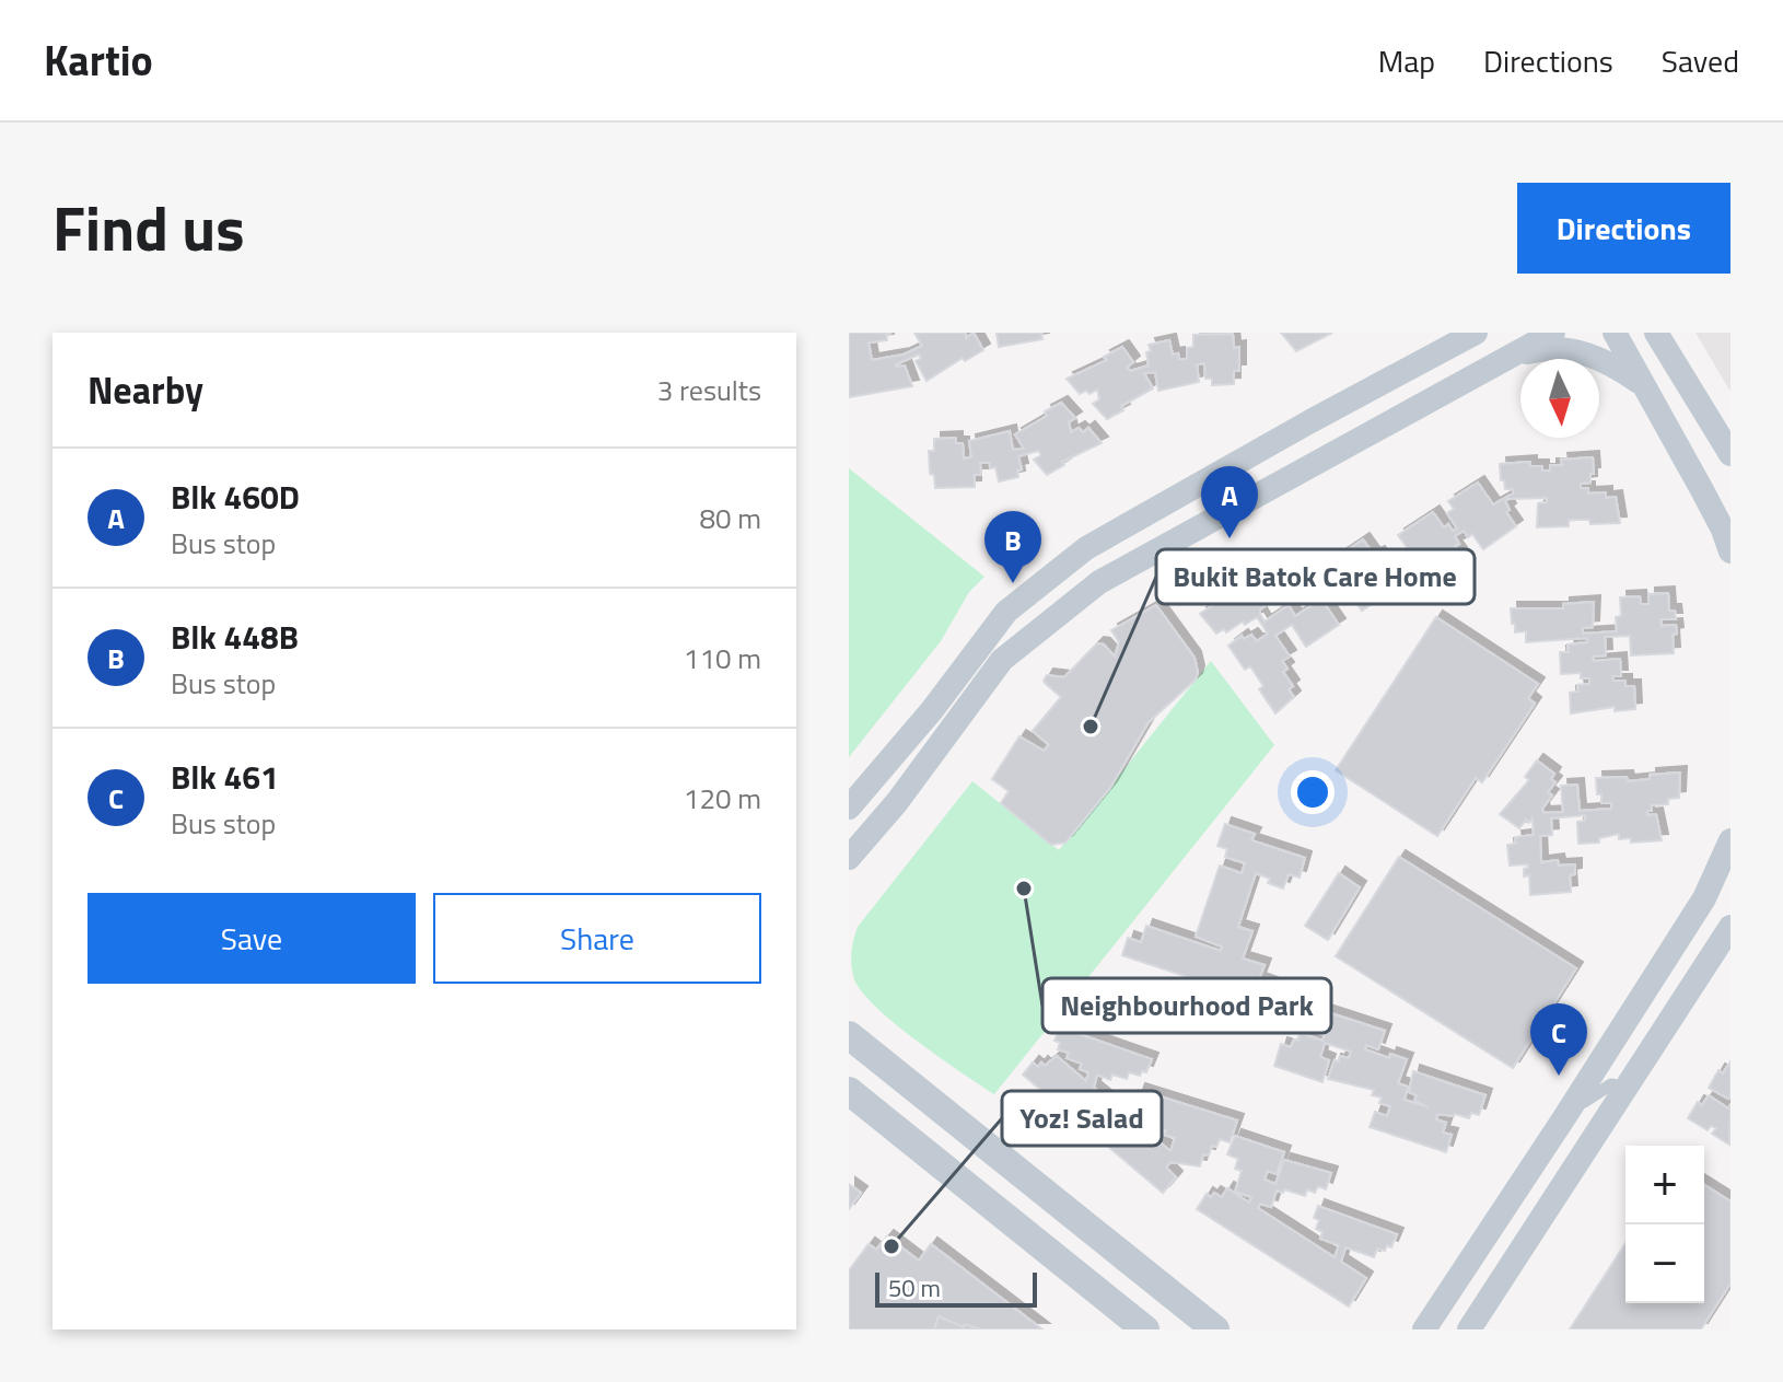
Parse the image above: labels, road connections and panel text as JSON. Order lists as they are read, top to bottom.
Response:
{
  "places": ["Bukit Batok Care Home", "Neighbourhood Park", "Yoz! Salad"],
  "scale_bar": "50 m",
  "north": "bottom",
  "page": {
    "header": "Kartio",
    "nav": ["Map", "Directions", "Saved"],
    "title": "Find us",
    "buttons": [
      "Directions",
      ["Save", "Share"]
    ],
    "heading": ["Nearby", "3 results"],
    "list": [
      {
        "mark": "A",
        "name": "Blk 460D",
        "note": "Bus stop",
        "value": "80 m"
      },
      {
        "mark": "B",
        "name": "Blk 448B",
        "note": "Bus stop",
        "value": "110 m"
      },
      {
        "mark": "C",
        "name": "Blk 461",
        "note": "Bus stop",
        "value": "120 m"
      }
    ],
    "pins": ["A", "B", "C"],
    "map_buttons": ["+", "−"],
    "scale": "50 m"
  }
}
